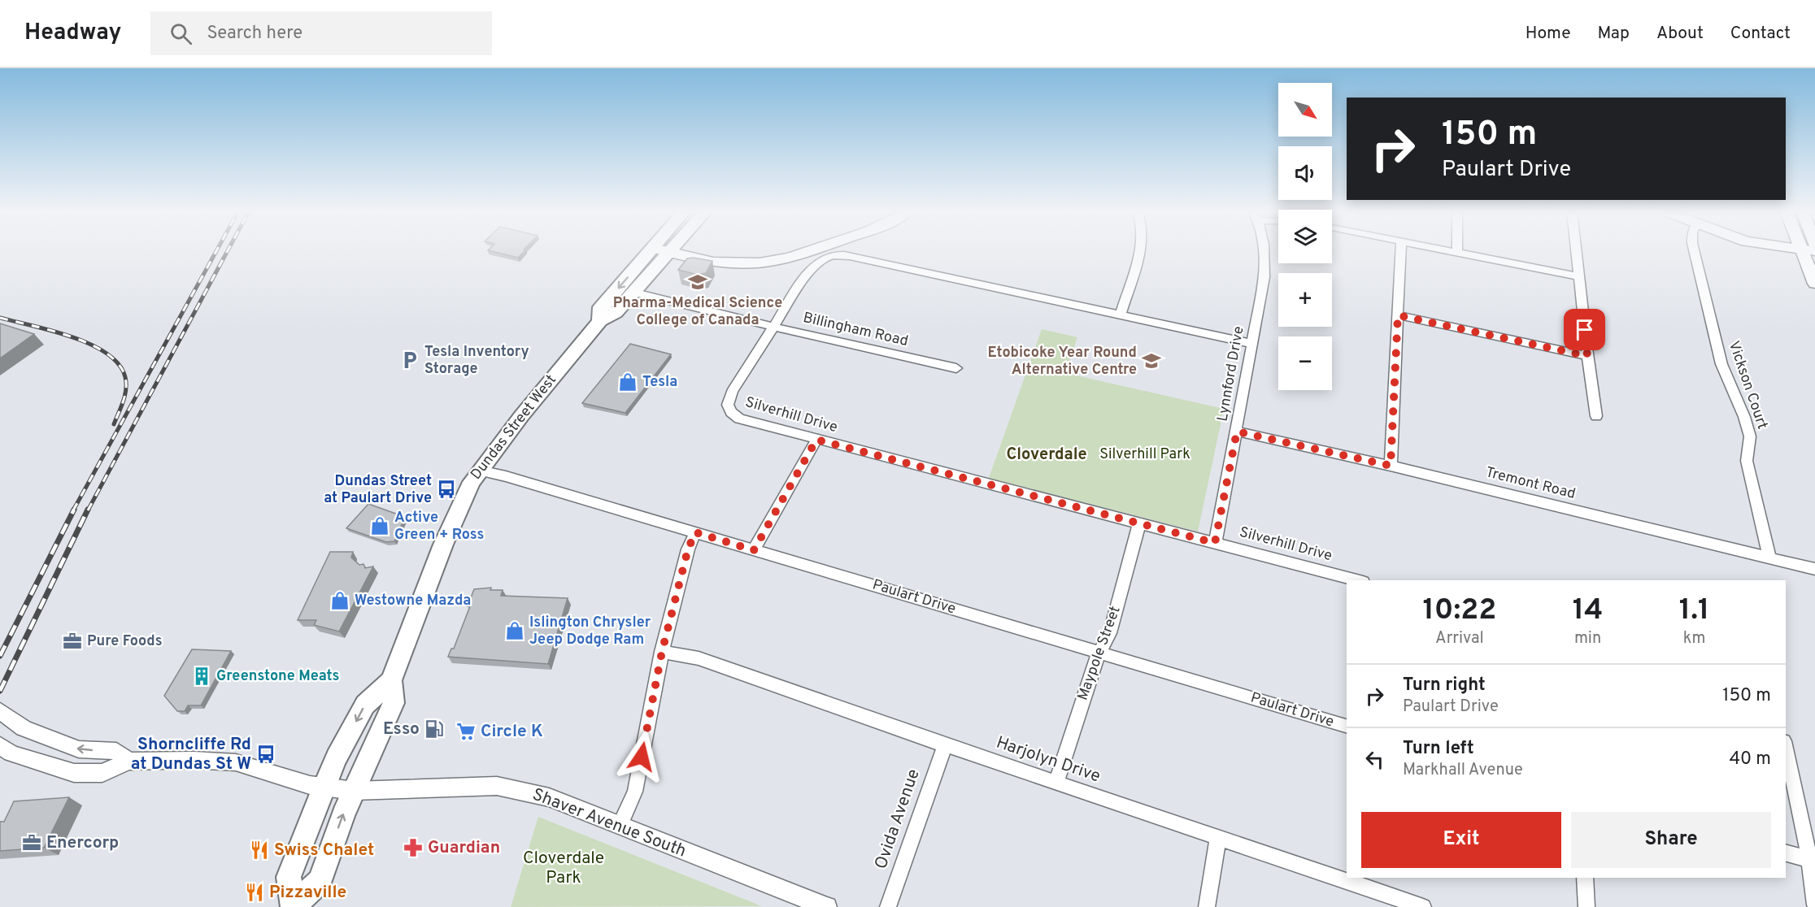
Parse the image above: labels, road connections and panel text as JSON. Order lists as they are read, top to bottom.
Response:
{
  "streets": {
    "main road": ["Dundas Street West"],
    "street": [
      "Billingham Road",
      "Lynnford Drive",
      "Vickson Court",
      "Silverhill Drive",
      "Tremont Road",
      "Paulart Drive",
      "Maypole Street",
      "Harjolyn Drive",
      "Ovida Avenue",
      "Shaver Avenue South"
    ]
  },
  "crossings": [
    ["Billingham Road", "Silverhill Drive"],
    ["Billingham Road", "Dundas Street West"],
    ["Lynnford Drive", "Silverhill Drive"],
    ["Lynnford Drive", "Tremont Road"],
    ["Vickson Court", "Tremont Road"],
    ["Silverhill Drive", "Maypole Street"],
    ["Dundas Street West", "Paulart Drive"],
    ["Dundas Street West", "Shaver Avenue South"],
    ["Paulart Drive", "Maypole Street"],
    ["Maypole Street", "Harjolyn Drive"],
    ["Harjolyn Drive", "Ovida Avenue"]
  ],
  "districts": ["Cloverdale"],
  "parks": ["Silverhill Park", "Cloverdale Park"],
  "places": {
    "school or university": ["Pharma-Medical Science College of Canada", "Etobicoke Year Round Alternative Centre"],
    "parking": ["Tesla Inventory Storage"],
    "shop": [
      "Tesla",
      "Active Green + Ross",
      "Westowne Mazda",
      "Islington Chrysler Jeep Dodge Ram"
    ],
    "bus stop": ["Dundas Street at Paulart Drive", "Shorncliffe Rd at Dundas St W"],
    "office": ["Pure Foods", "Enercorp"],
    "building": ["Greenstone Meats"],
    "fuel station": ["Esso"],
    "supermarket": ["Circle K"],
    "pharmacy": ["Guardian"],
    "restaurant": ["Swiss Chalet", "Pizzaville"]
  },
  "north": "bottom right",
  "page": {
    "header": "Headway",
    "search": "Search here",
    "nav": [
      "Home",
      "Map",
      "About",
      "Contact"
    ],
    "map_buttons": ["+", "−"],
    "turn": ["150 m", "Paulart Drive"],
    "eta": [
      "10:22",
      "Arrival",
      "14",
      "min",
      "1.1",
      "km"
    ],
    "list": [
      {
        "name": "Turn right",
        "note": "Paulart Drive",
        "value": "150 m"
      },
      {
        "name": "Turn left",
        "note": "Markhall Avenue",
        "value": "40 m"
      }
    ],
    "buttons": ["Exit", "Share"]
  }
}
